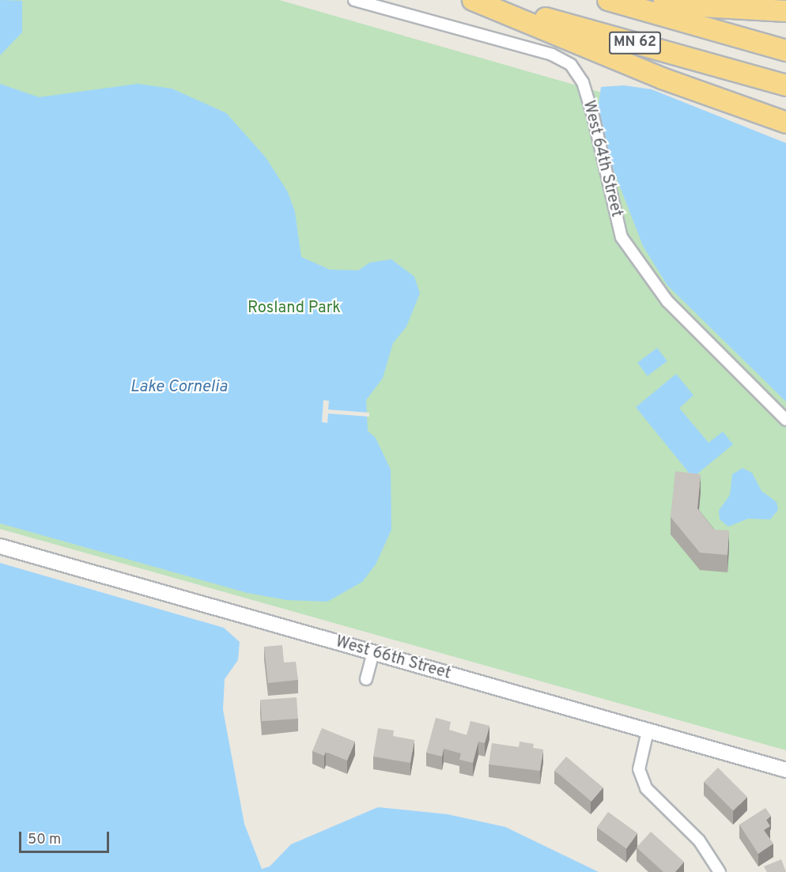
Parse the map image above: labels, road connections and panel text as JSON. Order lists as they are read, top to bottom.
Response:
{
  "streets": {
    "highway": ["MN 62"],
    "street": ["West 64th Street", "West 66th Street"]
  },
  "water": ["Lake Cornelia"],
  "parks": ["Rosland Park"],
  "scale_bar": "50 m"
}
